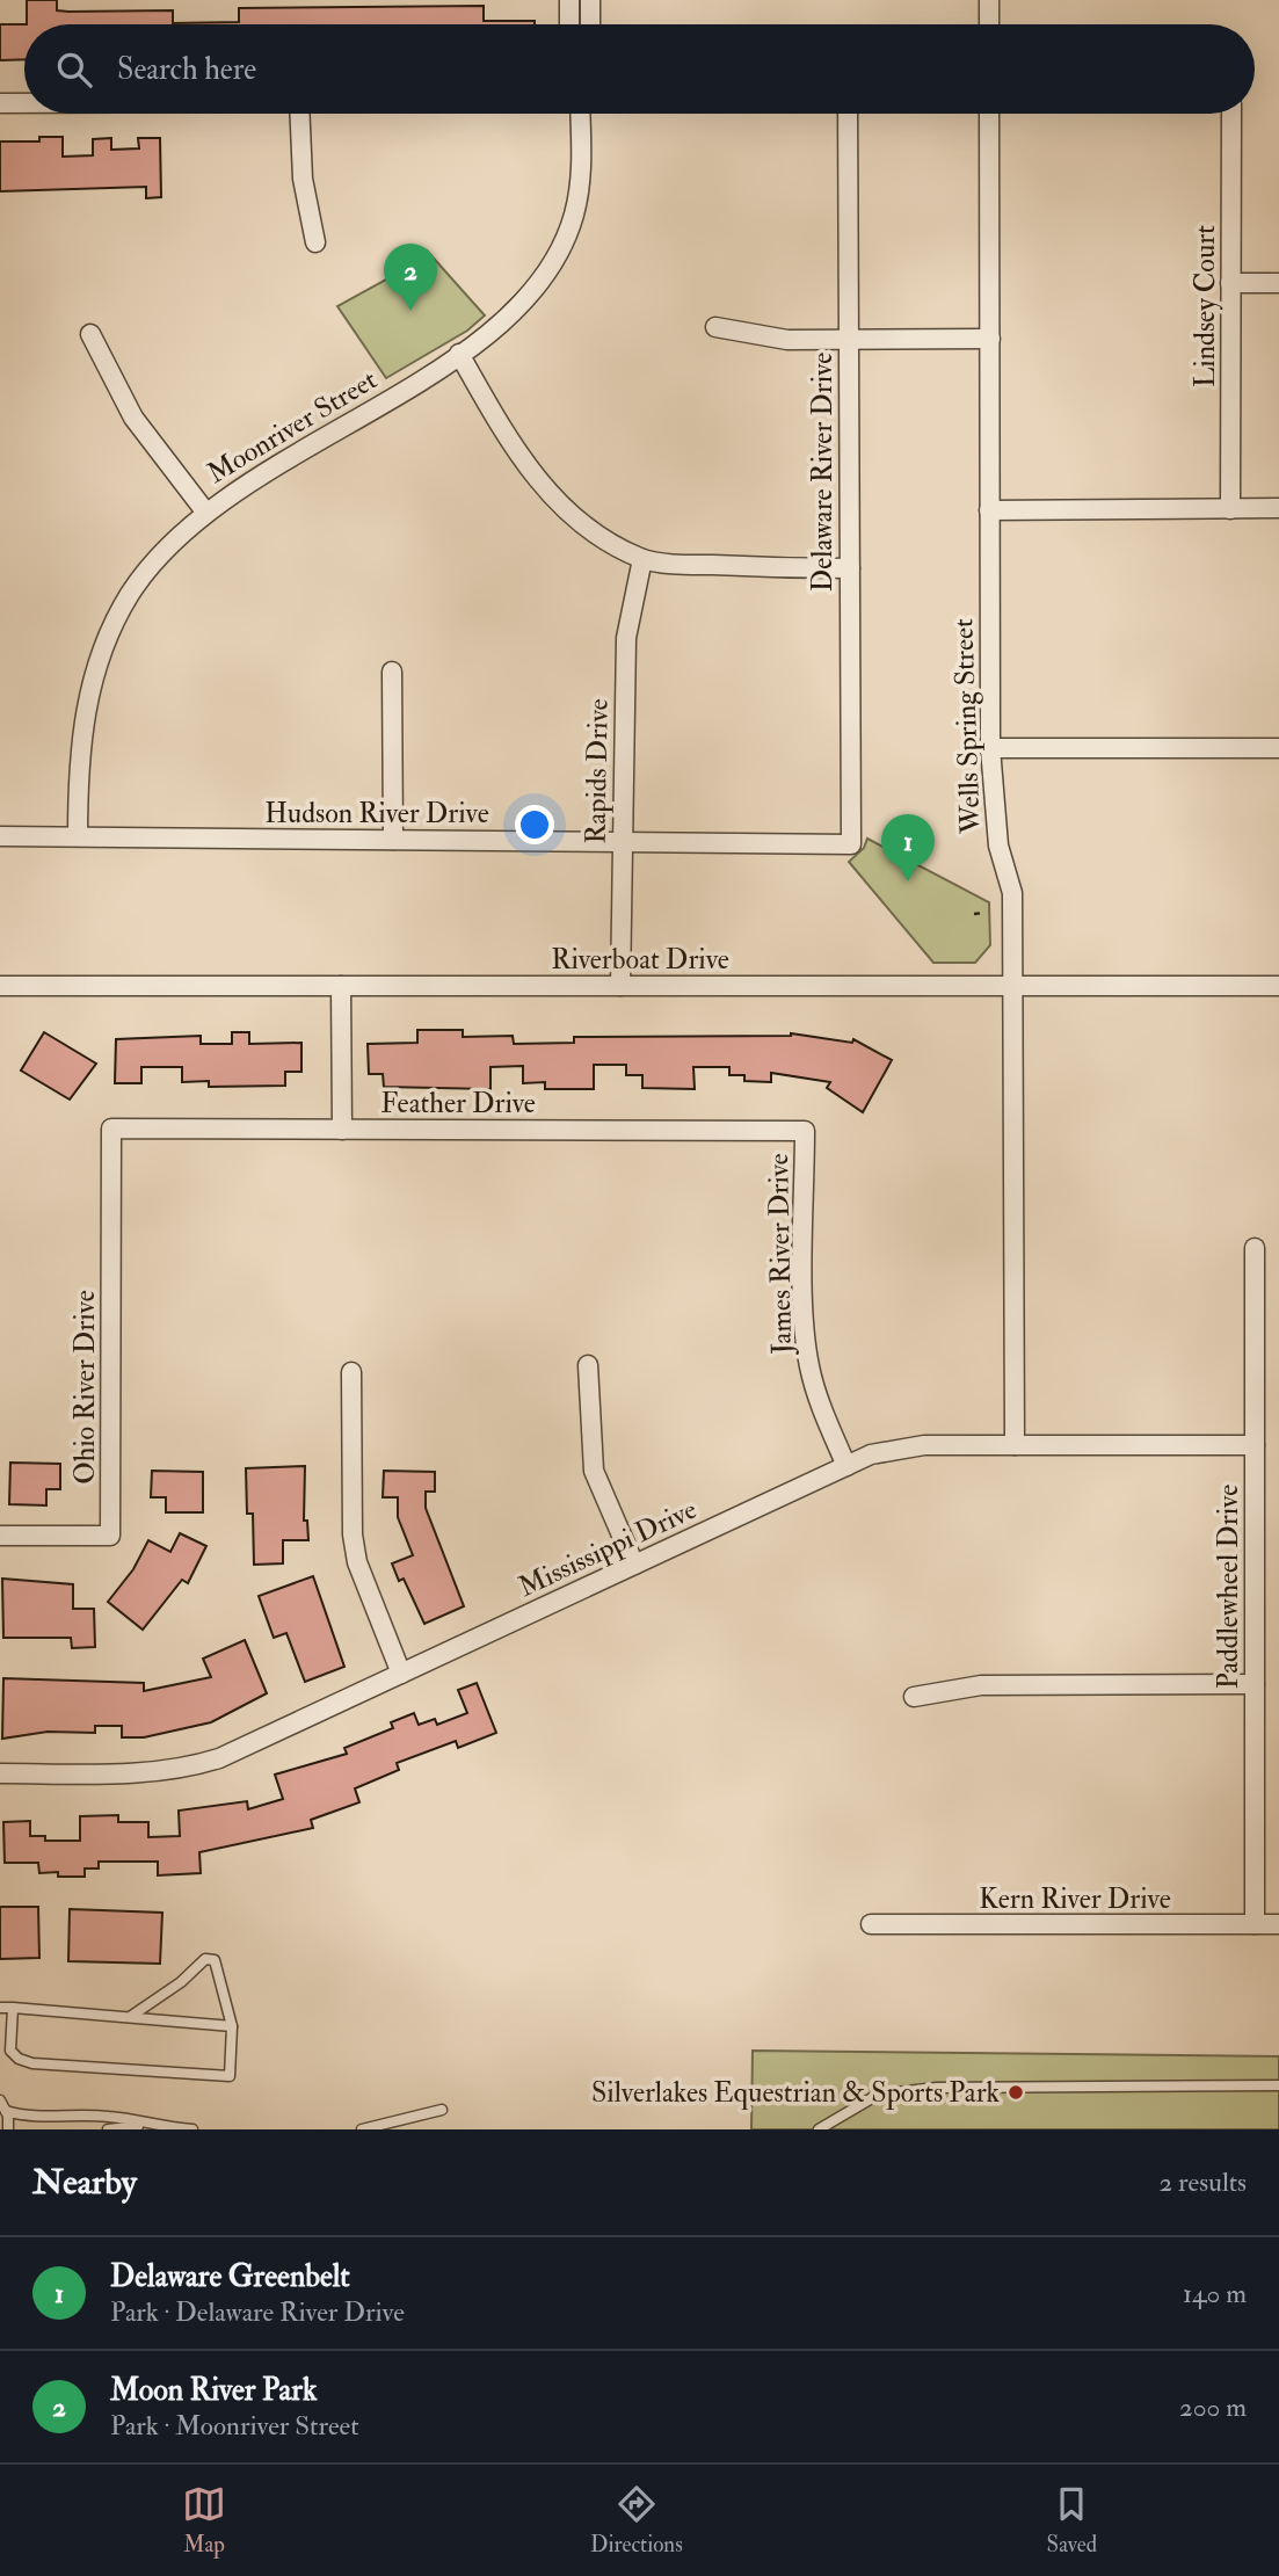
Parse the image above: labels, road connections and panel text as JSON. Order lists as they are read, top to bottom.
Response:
{
  "streets": {
    "street": [
      "Lindsey Court",
      "Moonriver Street",
      "Delaware River Drive",
      "Wells Spring Street",
      "Rapids Drive",
      "Hudson River Drive",
      "Riverboat Drive",
      "Feather Drive",
      "James River Drive",
      "Ohio River Drive",
      "Mississippi Drive",
      "Paddlewheel Drive",
      "Kern River Drive"
    ]
  },
  "crossings": [
    ["Moonriver Street", "Hudson River Drive"],
    ["Delaware River Drive", "Hudson River Drive"],
    ["Wells Spring Street", "Riverboat Drive"],
    ["Wells Spring Street", "Mississippi Drive"],
    ["Rapids Drive", "Hudson River Drive"],
    ["Rapids Drive", "Riverboat Drive"],
    ["Feather Drive", "James River Drive"],
    ["Feather Drive", "Ohio River Drive"],
    ["James River Drive", "Mississippi Drive"],
    ["Mississippi Drive", "Paddlewheel Drive"],
    ["Paddlewheel Drive", "Kern River Drive"]
  ],
  "places": ["Silverlakes Equestrian & Sports Park"],
  "page": {
    "search": "Search here",
    "pins": ["2", "1"],
    "heading": ["Nearby", "2 results"],
    "list": [
      {
        "mark": "1",
        "name": "Delaware Greenbelt",
        "note": "Park · Delaware River Drive",
        "value": "140 m"
      },
      {
        "mark": "2",
        "name": "Moon River Park",
        "note": "Park · Moonriver Street",
        "value": "200 m"
      }
    ],
    "nav": ["Map", "Directions", "Saved"]
  }
}
